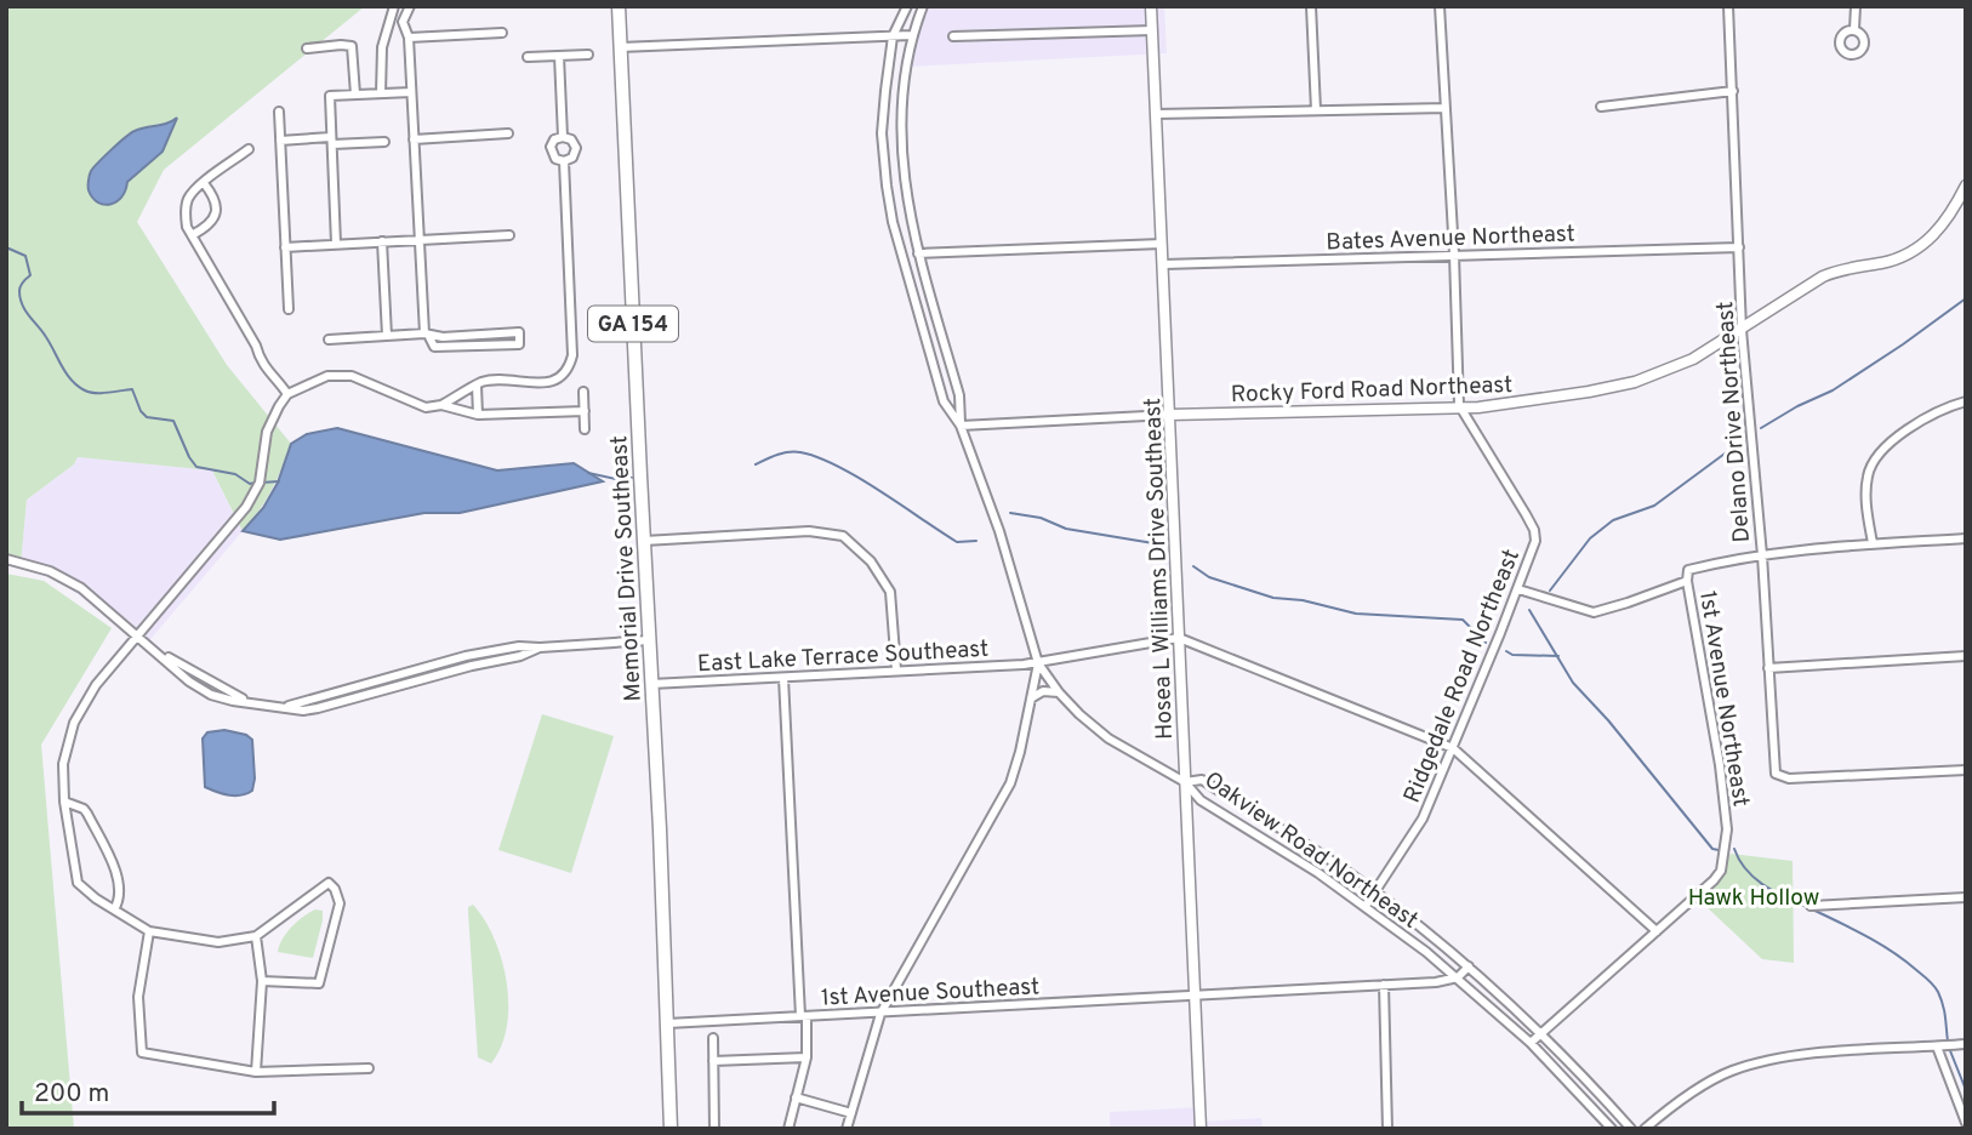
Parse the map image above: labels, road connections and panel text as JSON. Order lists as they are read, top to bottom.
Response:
{
  "streets": {
    "main road": ["GA 154", "Memorial Drive Southeast"],
    "street": [
      "Bates Avenue Northeast",
      "Rocky Ford Road Northeast",
      "Delano Drive Northeast",
      "Hosea L Williams Drive Southeast",
      "East Lake Terrace Southeast",
      "Ridgedale Road Northeast",
      "1st Avenue Northeast",
      "Oakview Road Northeast",
      "1st Avenue Southeast"
    ]
  },
  "crossings": [
    ["Bates Avenue Northeast", "Delano Drive Northeast"],
    ["Bates Avenue Northeast", "Hosea L Williams Drive Southeast"],
    ["Bates Avenue Northeast", "Ridgedale Road Northeast"],
    ["Rocky Ford Road Northeast", "Delano Drive Northeast"],
    ["Rocky Ford Road Northeast", "Hosea L Williams Drive Southeast"],
    ["Rocky Ford Road Northeast", "Ridgedale Road Northeast"],
    ["Memorial Drive Southeast", "East Lake Terrace Southeast"],
    ["Memorial Drive Southeast", "1st Avenue Southeast"],
    ["Hosea L Williams Drive Southeast", "East Lake Terrace Southeast"],
    ["Hosea L Williams Drive Southeast", "Oakview Road Northeast"],
    ["Hosea L Williams Drive Southeast", "1st Avenue Southeast"],
    ["Ridgedale Road Northeast", "Oakview Road Northeast"],
    ["1st Avenue Northeast", "Oakview Road Northeast"]
  ],
  "parks": ["Hawk Hollow"],
  "scale_bar": "200 m"
}
